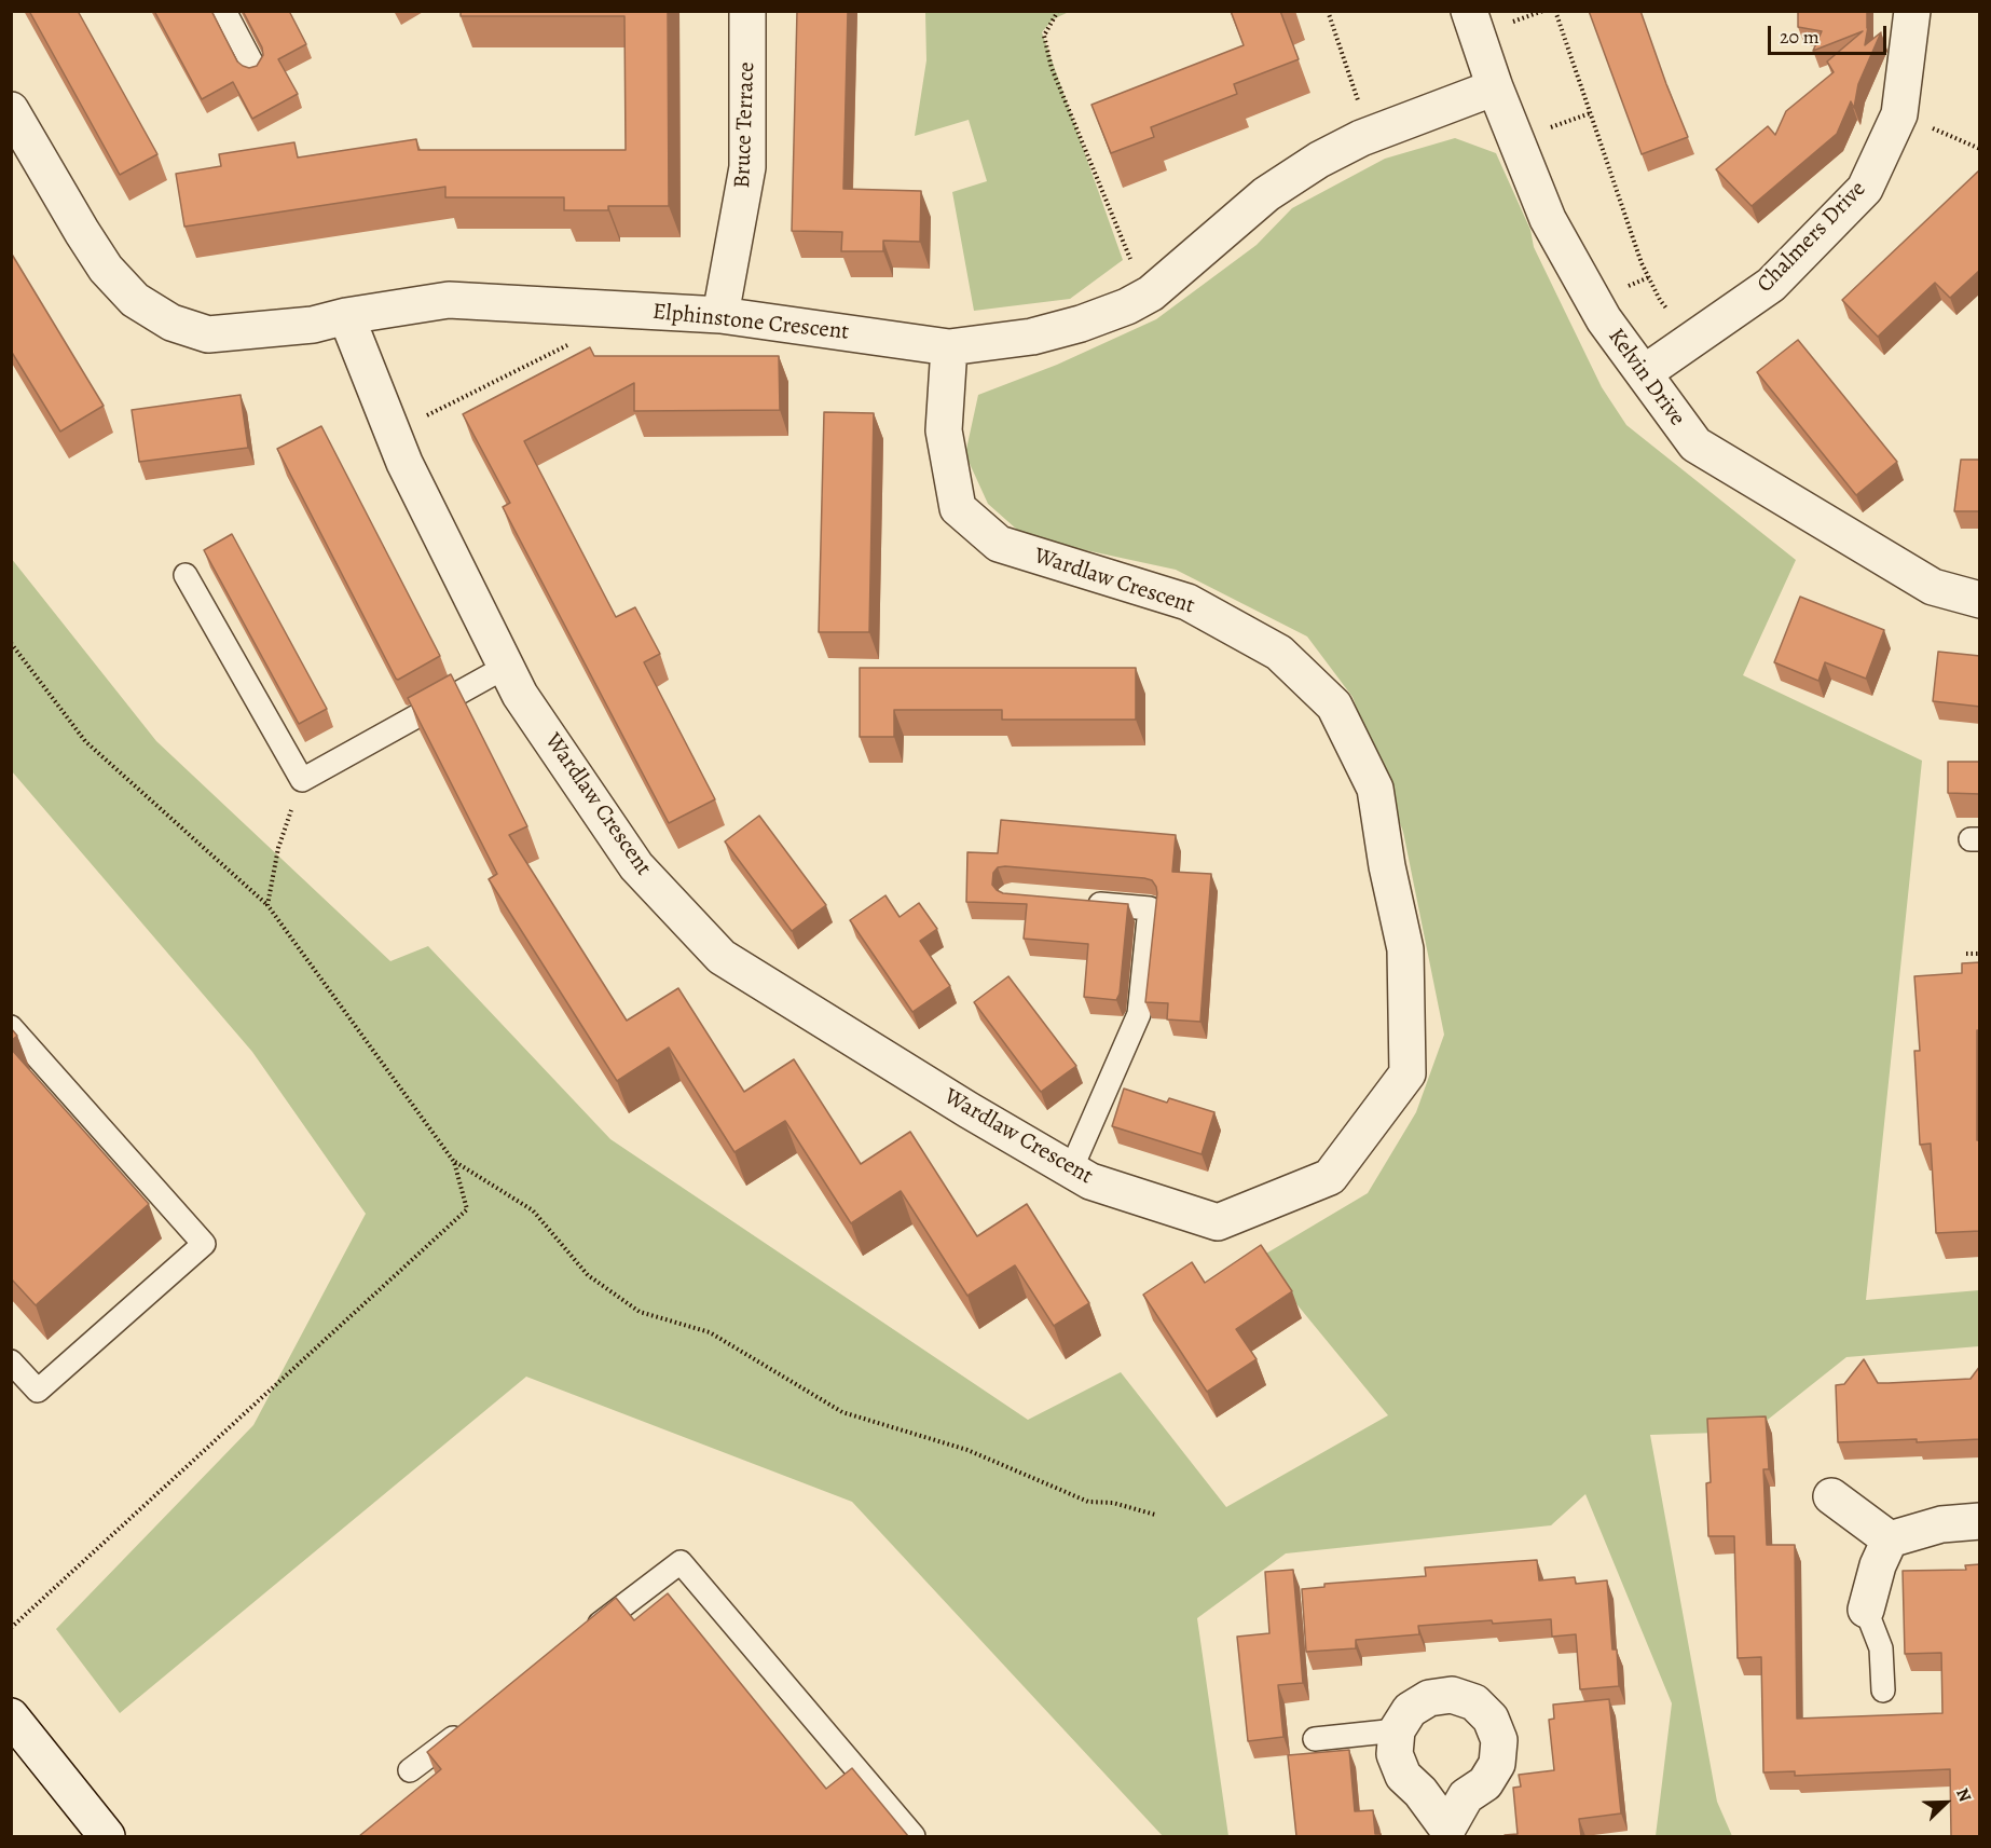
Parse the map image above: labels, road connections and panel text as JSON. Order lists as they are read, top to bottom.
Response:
{
  "streets": {
    "street": [
      "Bruce Terrace",
      "Chalmers Drive",
      "Elphinstone Crescent",
      "Kelvin Drive",
      "Wardlaw Crescent"
    ]
  },
  "crossings": [
    ["Bruce Terrace", "Elphinstone Crescent"],
    ["Chalmers Drive", "Kelvin Drive"],
    ["Elphinstone Crescent", "Kelvin Drive"],
    ["Elphinstone Crescent", "Wardlaw Crescent"]
  ],
  "scale_bar": "20 m",
  "north": "top right"
}
